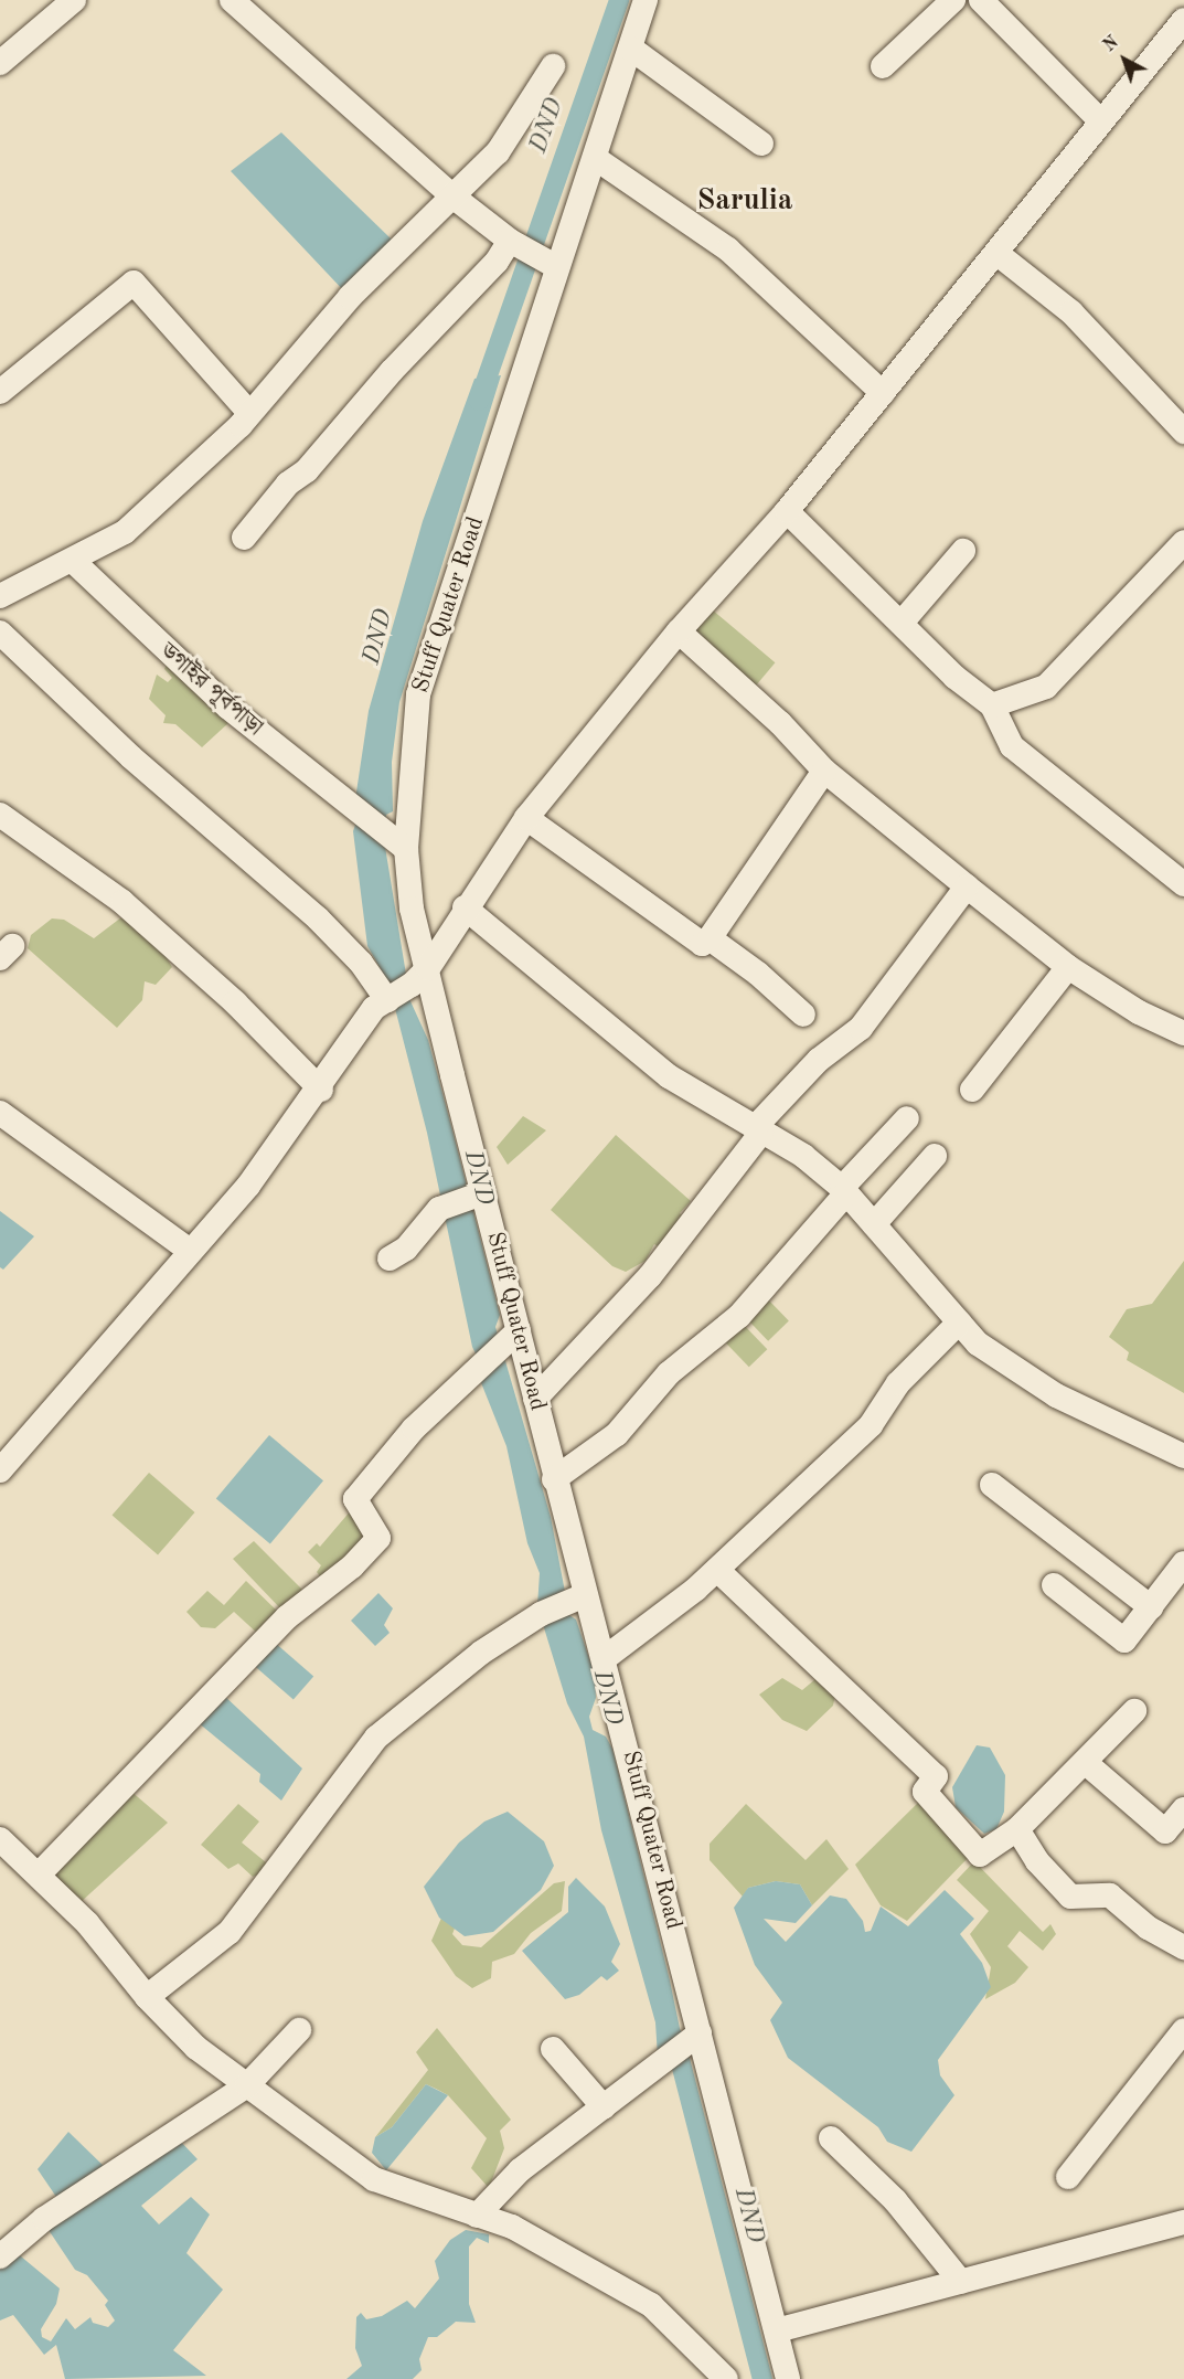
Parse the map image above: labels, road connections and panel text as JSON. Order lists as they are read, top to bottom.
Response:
{
  "streets": {
    "street": ["Stuff Quater Road", "ডগাইর পূর্বপাড়া"]
  },
  "crossings": [
    ["Stuff Quater Road", "ডগাইর পূর্বপাড়া"]
  ],
  "districts": ["Sarulia"],
  "water": ["DND"],
  "north": "top left"
}
